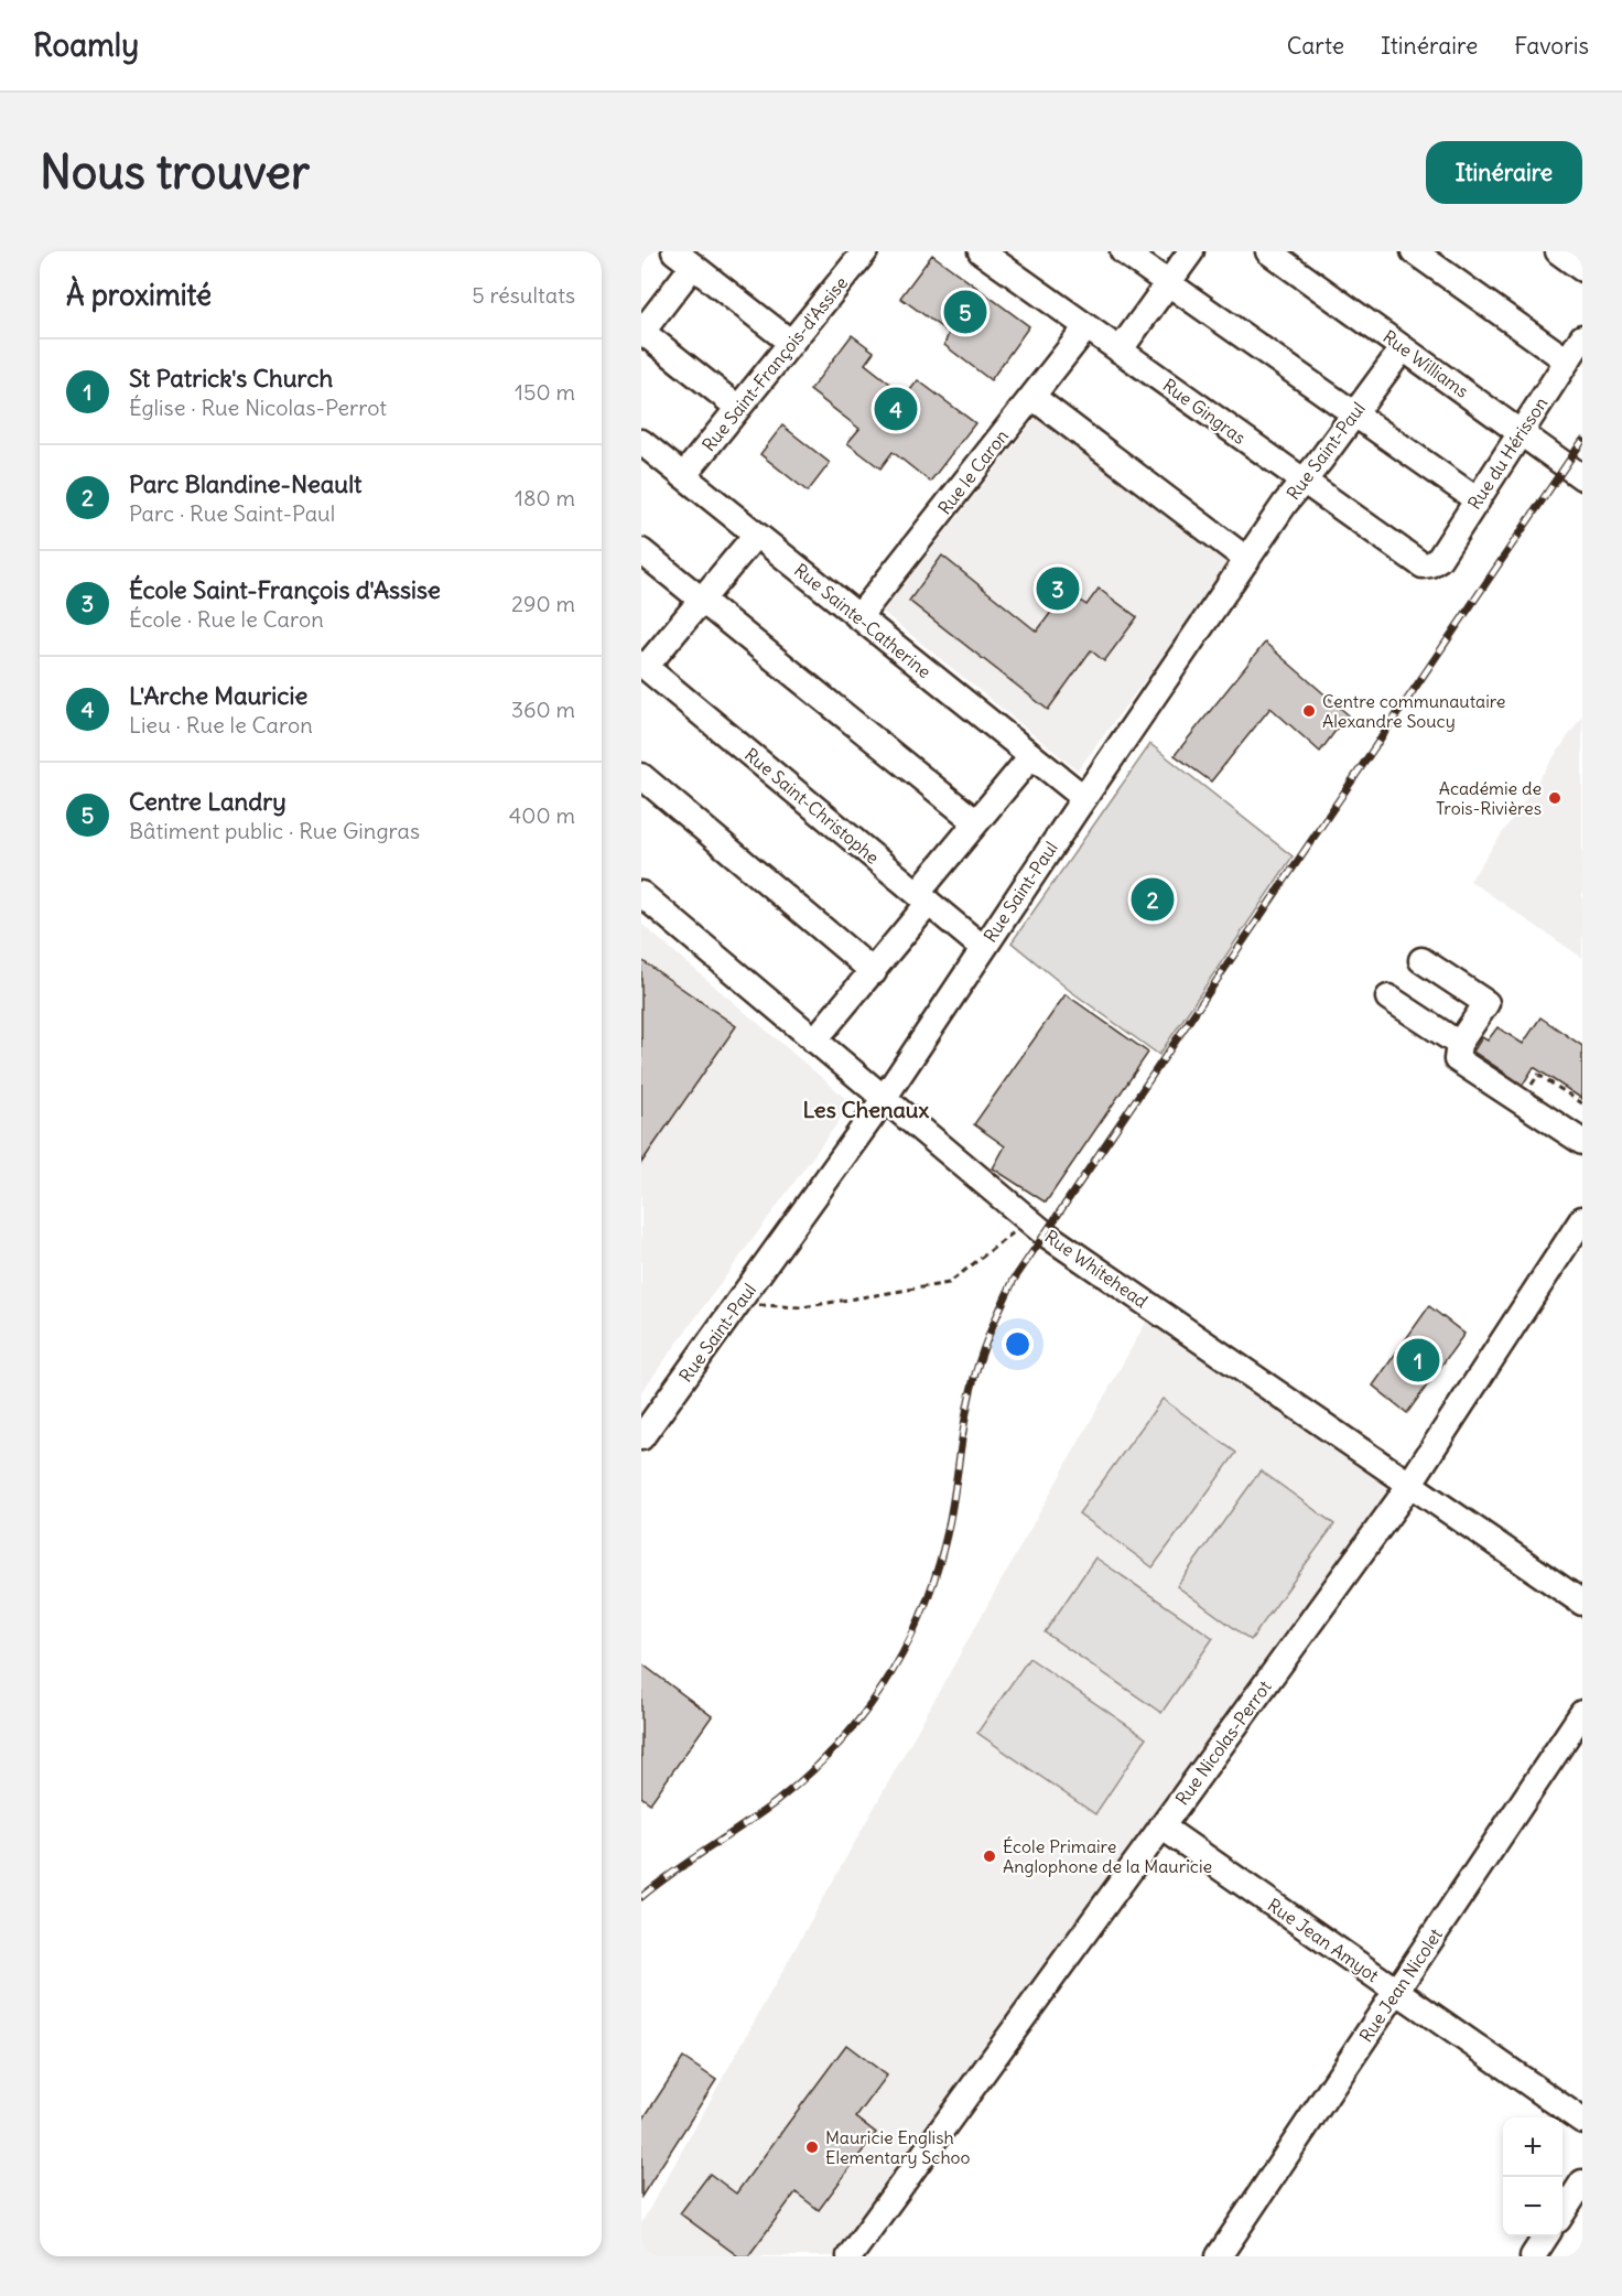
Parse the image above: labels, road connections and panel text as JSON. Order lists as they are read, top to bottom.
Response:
{
  "streets": {
    "street": [
      "Rue Saint-François-d'Assise",
      "Rue Williams",
      "Rue Gingras",
      "Rue Saint-Paul",
      "Rue du Hérisson",
      "Rue le Caron",
      "Rue Sainte-Catherine",
      "Rue Saint-Christophe",
      "Rue Whitehead",
      "Rue Nicolas-Perrot",
      "Rue Jean Amyot",
      "Rue Jean Nicolet"
    ]
  },
  "crossings": [
    ["Rue Saint-François-d'Assise", "Rue Sainte-Catherine"],
    ["Rue Williams", "Rue Saint-Paul"],
    ["Rue Williams", "Rue du Hérisson"],
    ["Rue Gingras", "Rue Saint-Paul"],
    ["Rue Gingras", "Rue du Hérisson"],
    ["Rue Gingras", "Rue le Caron"],
    ["Rue Saint-Paul", "Rue Sainte-Catherine"],
    ["Rue Saint-Paul", "Rue Saint-Christophe"],
    ["Rue Saint-Paul", "Rue Whitehead"],
    ["Rue le Caron", "Rue Sainte-Catherine"],
    ["Rue Whitehead", "Rue Nicolas-Perrot"],
    ["Rue Nicolas-Perrot", "Rue Jean Amyot"],
    ["Rue Jean Amyot", "Rue Jean Nicolet"]
  ],
  "districts": ["Les Chenaux"],
  "places": [
    "Centre communautaire Alexandre Soucy",
    "Académie de Trois-Rivières",
    "École Primaire Anglophone de la Mauricie",
    "Mauricie English Elementary Schoo"
  ],
  "page": {
    "header": "Roamly",
    "nav": ["Carte", "Itinéraire", "Favoris"],
    "buttons": "Itinéraire",
    "title": "Nous trouver",
    "heading": ["À proximité", "5 résultats"],
    "pins": [
      "5",
      "4",
      "3",
      "2",
      "1"
    ],
    "list": [
      {
        "mark": "1",
        "name": "St Patrick's Church",
        "note": "Église · Rue Nicolas-Perrot",
        "value": "150 m"
      },
      {
        "mark": "2",
        "name": "Parc Blandine-Neault",
        "note": "Parc · Rue Saint-Paul",
        "value": "180 m"
      },
      {
        "mark": "3",
        "name": "École Saint-François d'Assise",
        "note": "École · Rue le Caron",
        "value": "290 m"
      },
      {
        "mark": "4",
        "name": "L'Arche Mauricie",
        "note": "Lieu · Rue le Caron",
        "value": "360 m"
      },
      {
        "mark": "5",
        "name": "Centre Landry",
        "note": "Bâtiment public · Rue Gingras",
        "value": "400 m"
      }
    ],
    "map_buttons": ["+", "−"]
  }
}
